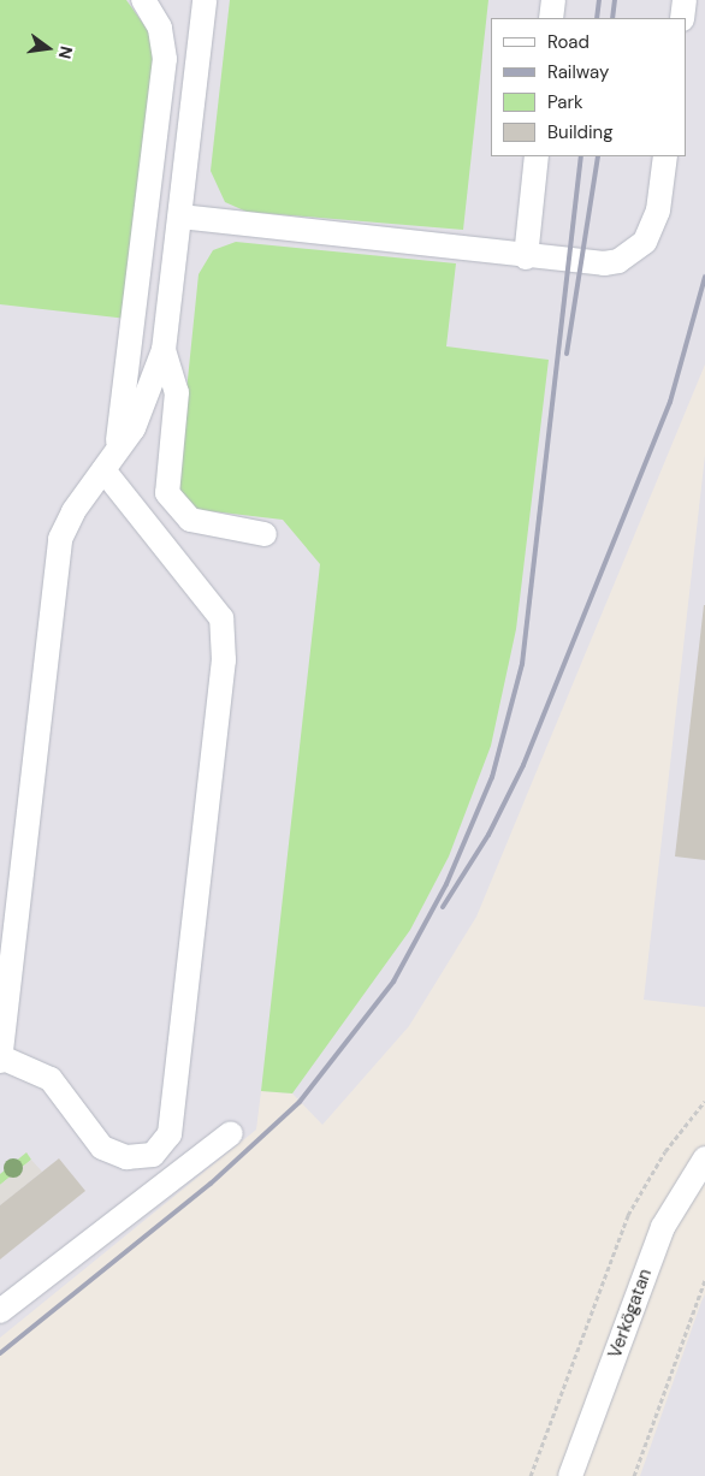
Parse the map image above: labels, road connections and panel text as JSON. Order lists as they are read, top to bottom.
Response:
{
  "streets": {
    "street": ["Verkögatan"]
  },
  "legend": [
    "Road",
    "Railway",
    "Park",
    "Building"
  ],
  "north": "right"
}
